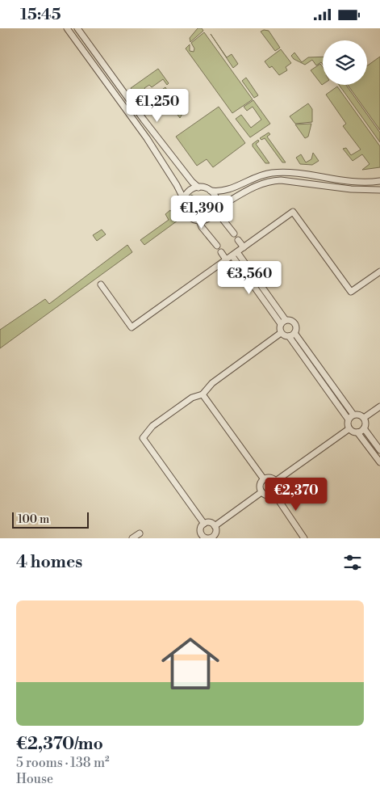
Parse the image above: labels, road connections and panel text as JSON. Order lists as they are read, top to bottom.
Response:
{
  "scale_bar": "100 m",
  "page": {
    "status": "15:45",
    "price": [
      "€1,250",
      "€1,390",
      "€3,560",
      "€2,370"
    ],
    "scale": "100 m",
    "heading": "4 homes",
    "list": [
      {
        "name": "€2,370/mo",
        "note": "5 rooms · 138 m² · House"
      }
    ]
  }
}
